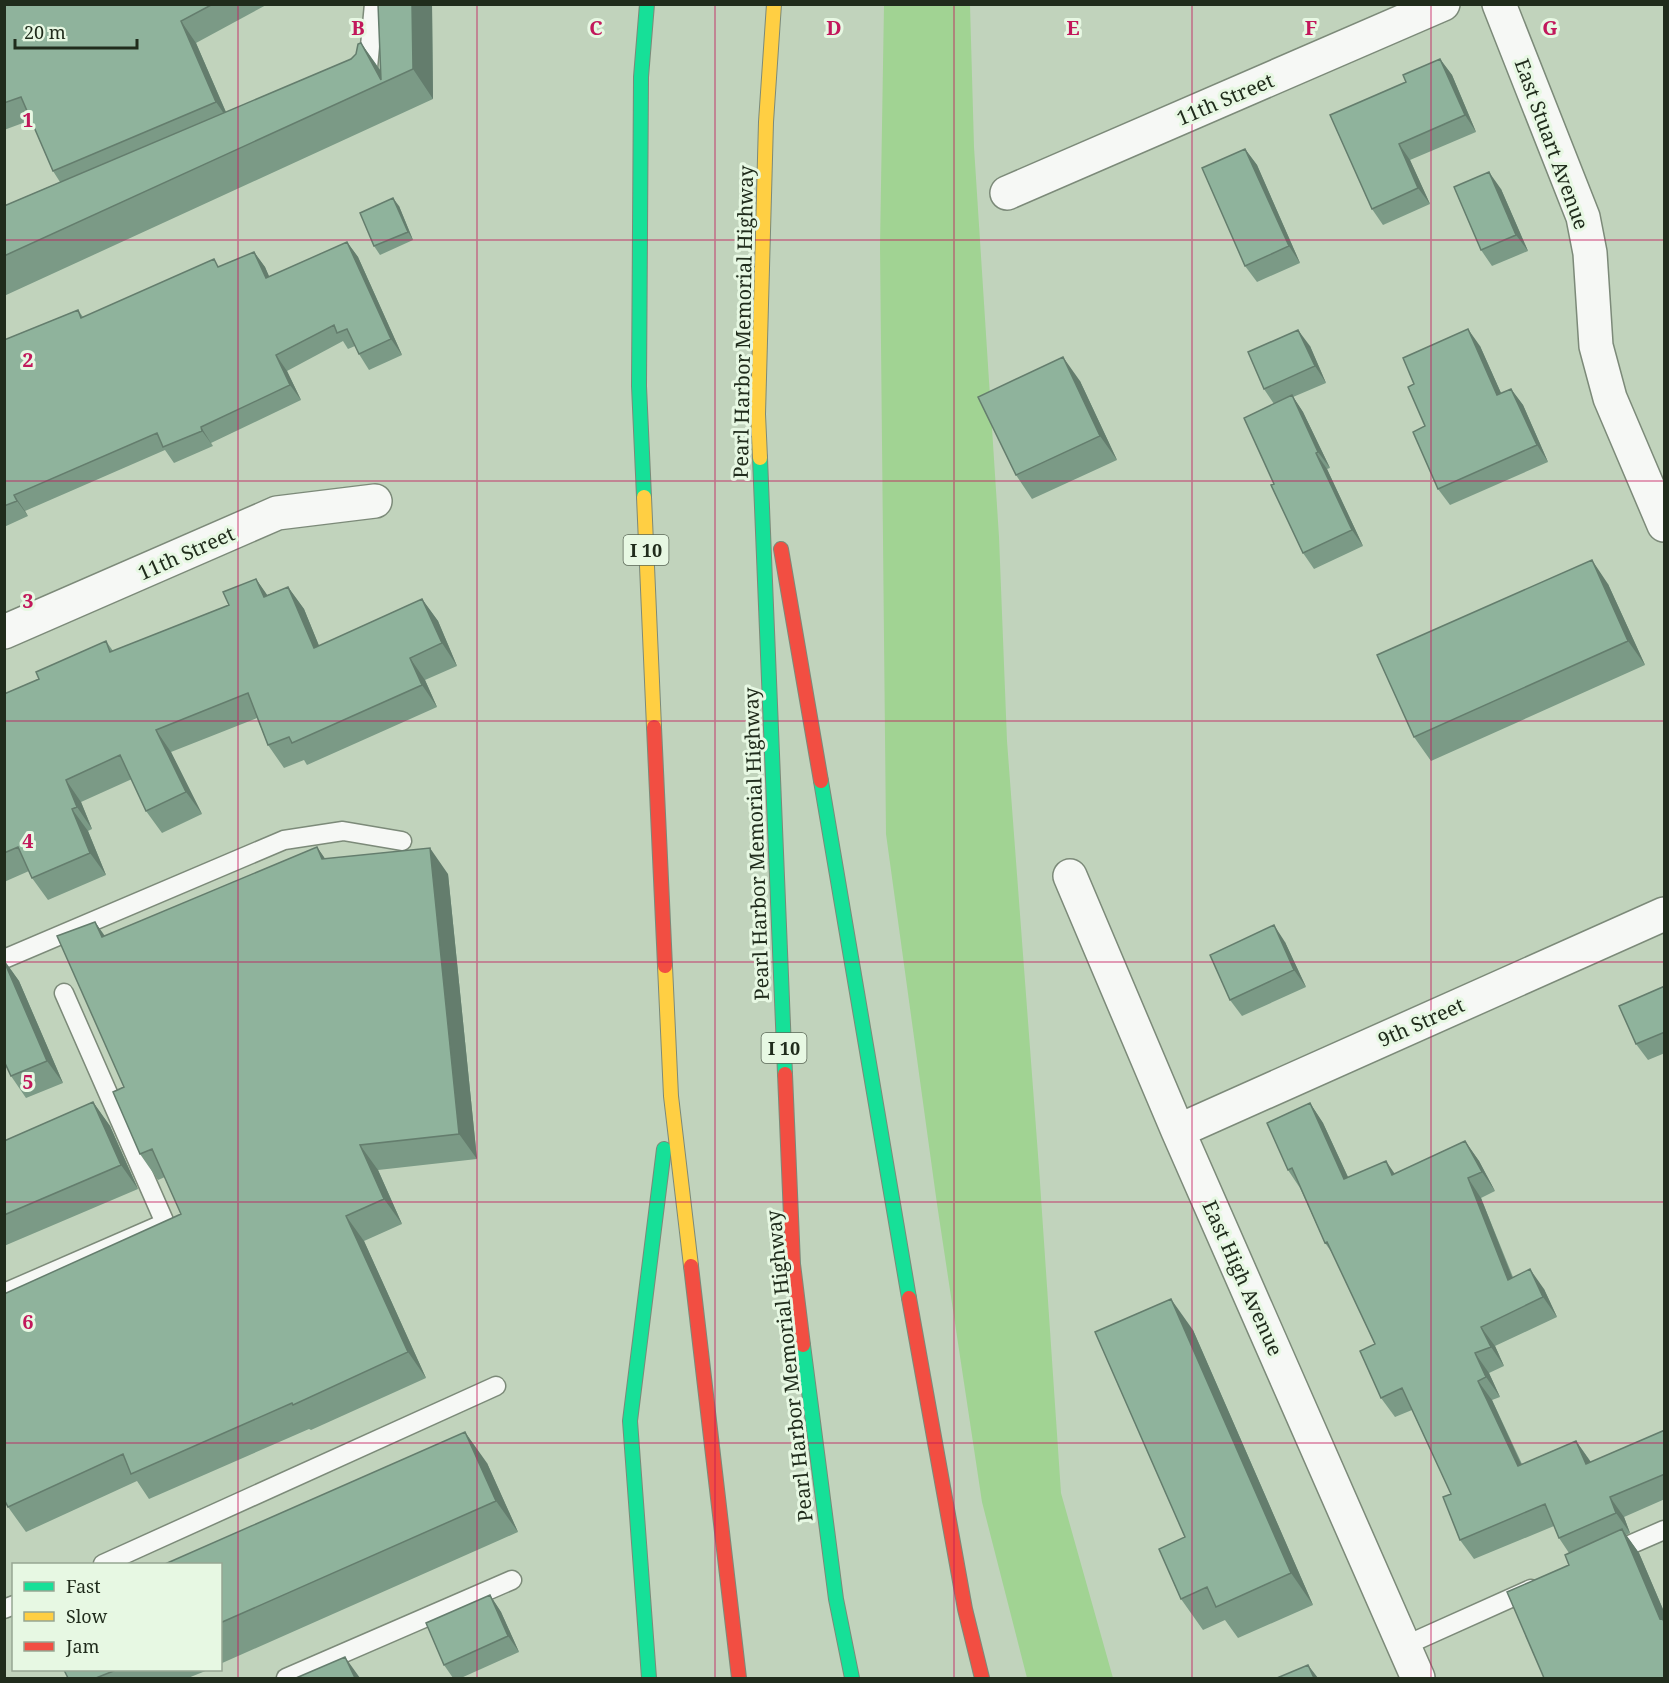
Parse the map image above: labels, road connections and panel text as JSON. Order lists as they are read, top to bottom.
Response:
{
  "streets": {
    "highway": ["Pearl Harbor Memorial Highway", "I 10"],
    "street": [
      "11th Street",
      "East Stuart Avenue",
      "9th Street",
      "East High Avenue"
    ]
  },
  "crossings": [
    ["9th Street", "East High Avenue"]
  ],
  "legend": ["Fast", "Slow", "Jam"],
  "scale_bar": "20 m",
  "grid": {
    "columns": [
      "B",
      "C",
      "D",
      "E",
      "F",
      "G"
    ],
    "rows": [
      "1",
      "2",
      "3",
      "4",
      "5",
      "6"
    ]
  }
}
